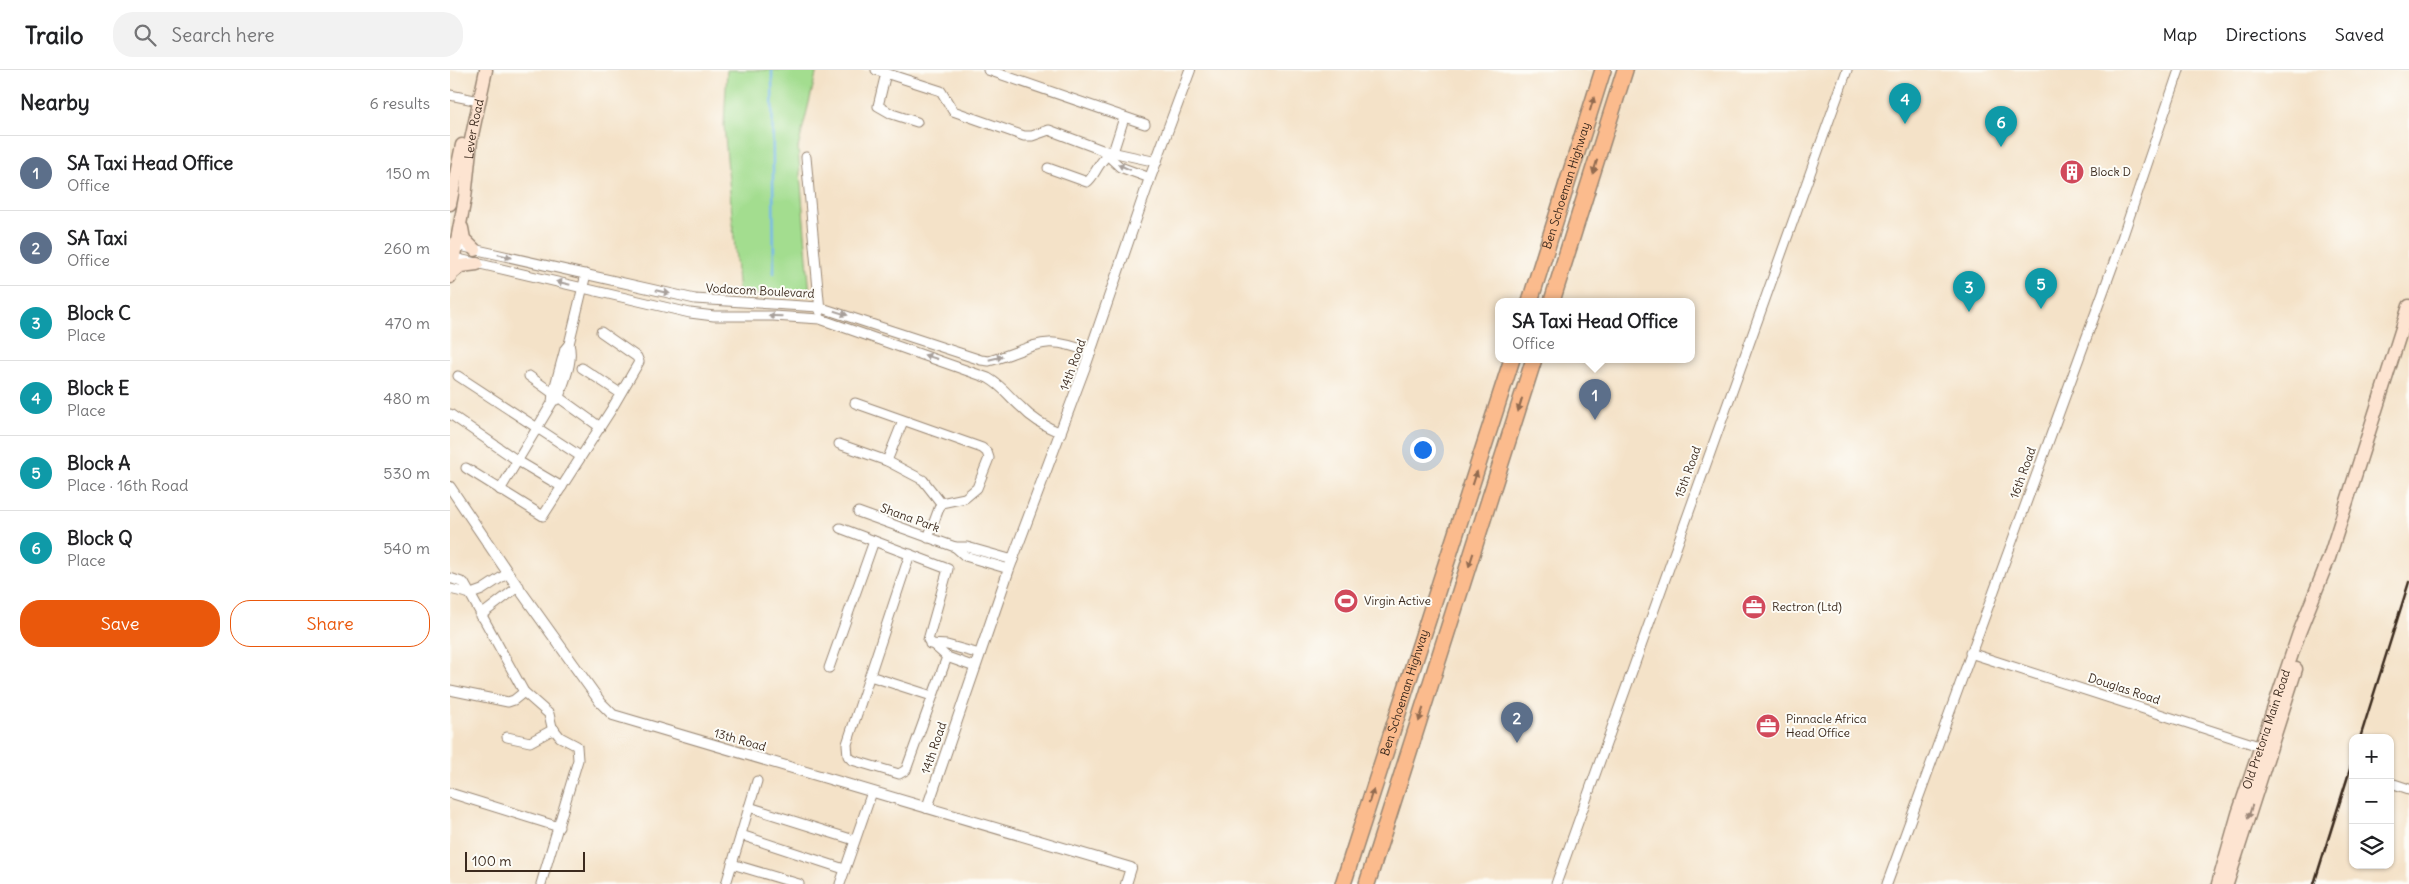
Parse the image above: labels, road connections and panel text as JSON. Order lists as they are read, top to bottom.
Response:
{
  "streets": {
    "highway": ["Ben Schoeman Highway"],
    "main road": ["Lever Road", "Old Pretoria Main Road"],
    "street": [
      "Vodacom Boulevard",
      "14th Road",
      "15th Road",
      "16th Road",
      "Shana Park",
      "Douglas Road",
      "13th Road"
    ]
  },
  "crossings": [
    ["Lever Road", "Vodacom Boulevard"],
    ["Vodacom Boulevard", "14th Road"],
    ["14th Road", "Shana Park"],
    ["14th Road", "13th Road"],
    ["16th Road", "Douglas Road"],
    ["Douglas Road", "Old Pretoria Main Road"]
  ],
  "places": {
    "building": ["Block D"],
    "sports": ["Virgin Active"],
    "office": ["Rectron (Ltd)", "Pinnacle Africa Head Office"]
  },
  "scale_bar": "100 m",
  "page": {
    "header": "Trailo",
    "search": "Search here",
    "nav": ["Map", "Directions", "Saved"],
    "heading": ["Nearby", "6 results"],
    "pins": [
      "4",
      "6",
      "5",
      "3",
      "1",
      "2"
    ],
    "list": [
      {
        "mark": "1",
        "name": "SA Taxi Head Office",
        "note": "Office",
        "value": "150 m"
      },
      {
        "mark": "2",
        "name": "SA Taxi",
        "note": "Office",
        "value": "260 m"
      },
      {
        "mark": "3",
        "name": "Block C",
        "note": "Place",
        "value": "470 m"
      },
      {
        "mark": "4",
        "name": "Block E",
        "note": "Place",
        "value": "480 m"
      },
      {
        "mark": "5",
        "name": "Block A",
        "note": "Place · 16th Road",
        "value": "530 m"
      },
      {
        "mark": "6",
        "name": "Block Q",
        "note": "Place",
        "value": "540 m"
      }
    ],
    "popup": ["SA Taxi Head Office", "Office"],
    "buttons": ["Save", "Share"],
    "map_buttons": ["+", "−"],
    "scale": "100 m"
  }
}
